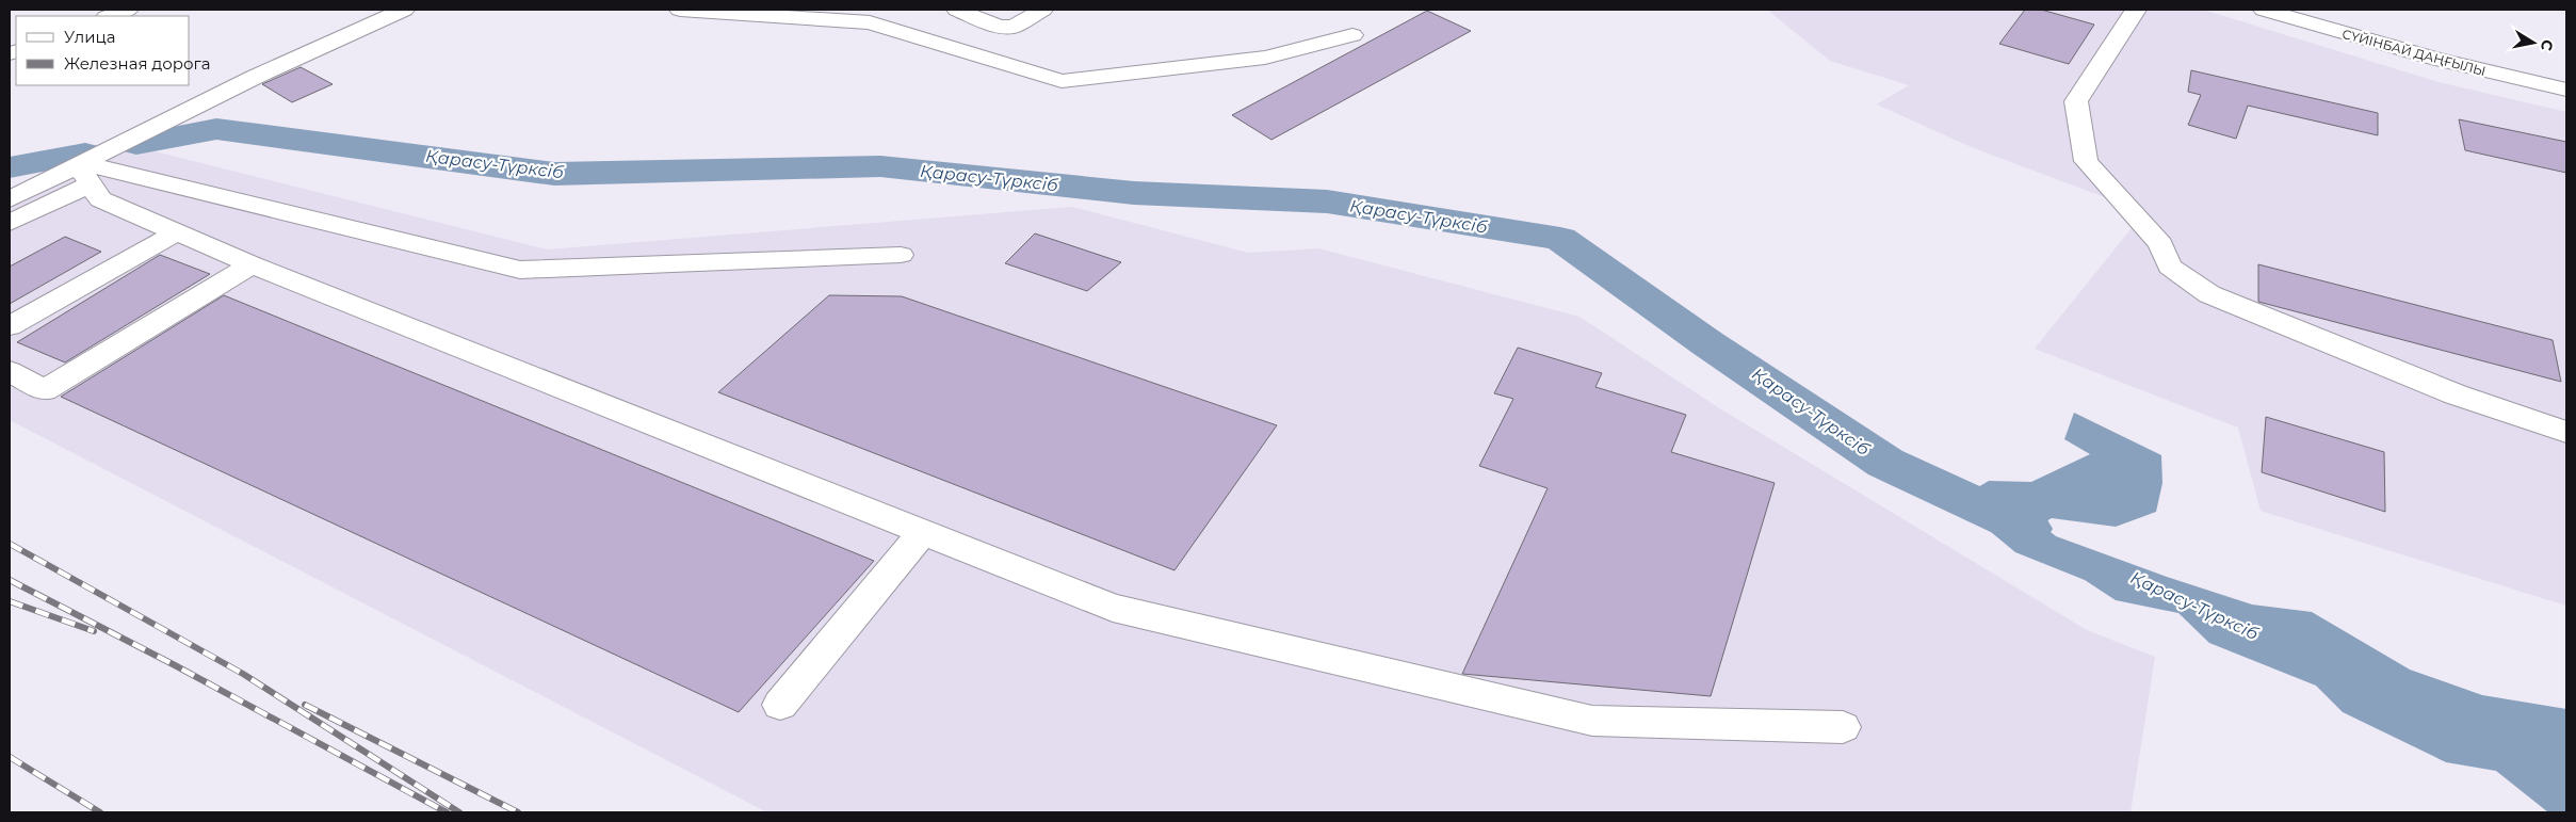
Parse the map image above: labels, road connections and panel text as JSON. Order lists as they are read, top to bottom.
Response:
{
  "streets": {
    "main road": ["СҮЙІНБАЙ ДАҢҒЫЛЫ"]
  },
  "water": ["Қарасу-Түрксіб"],
  "legend": ["Улица", "Железная дорога"],
  "north": "right"
}
